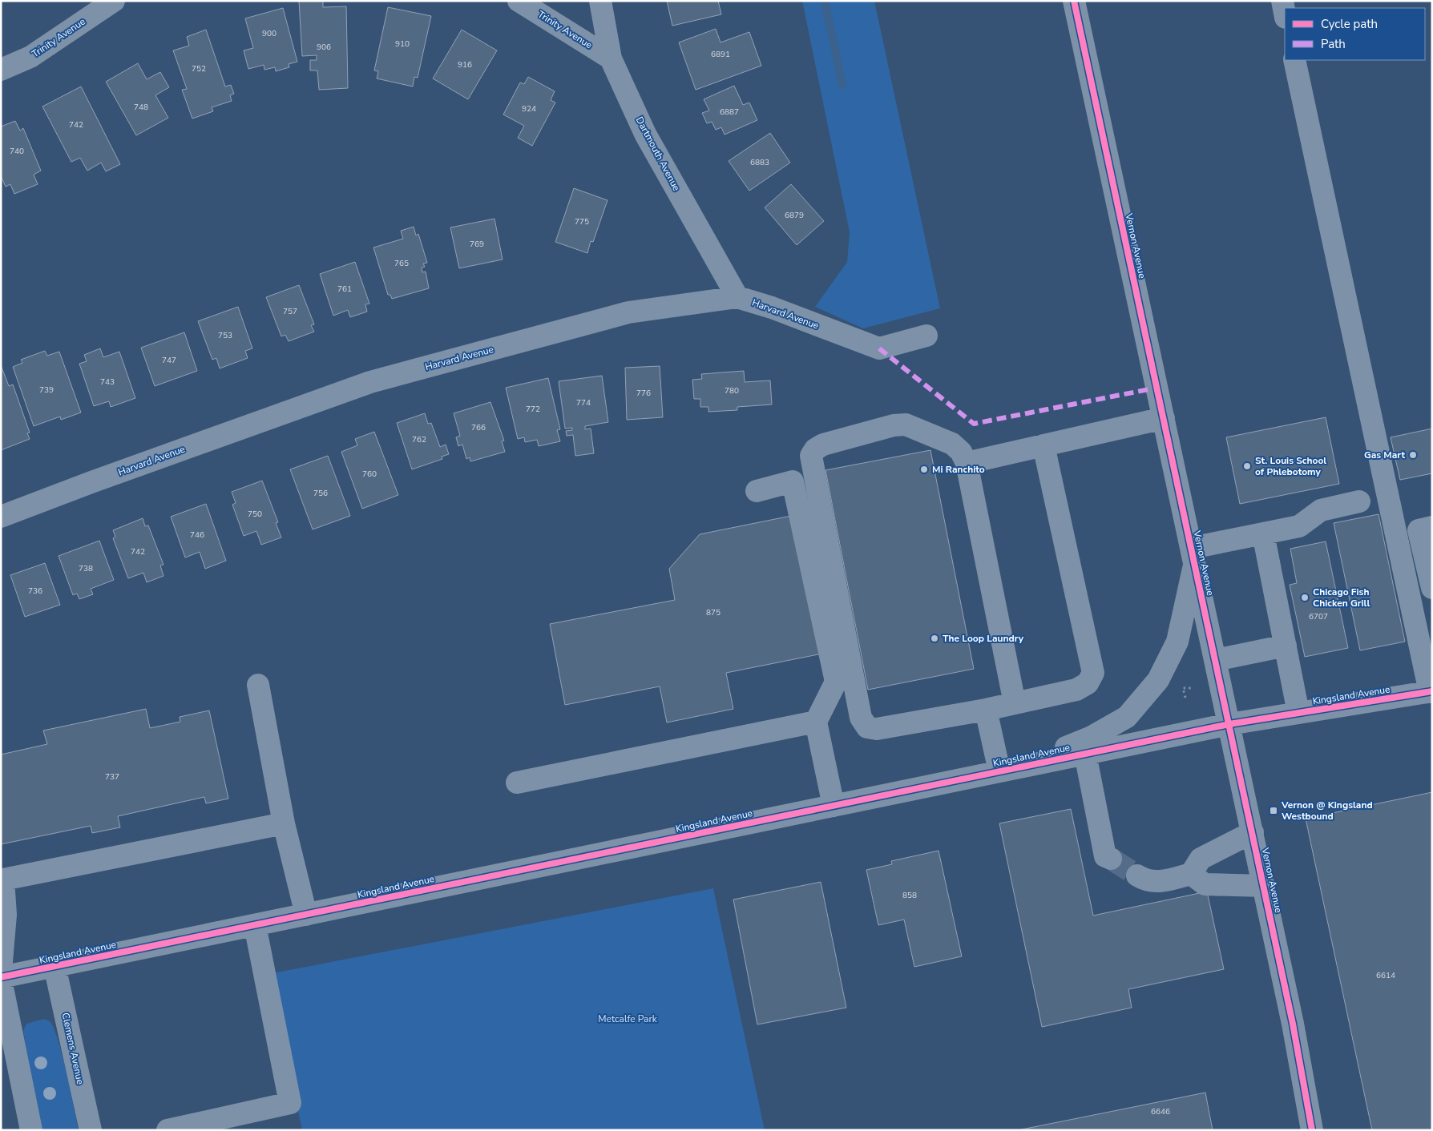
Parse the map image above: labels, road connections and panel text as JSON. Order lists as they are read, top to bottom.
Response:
{
  "streets": {
    "street": [
      "Trinity Avenue",
      "Dartmouth Avenue",
      "Vernon Avenue",
      "Harvard Avenue",
      "Kingsland Avenue",
      "Clemens Avenue"
    ]
  },
  "crossings": [
    ["Trinity Avenue", "Dartmouth Avenue"],
    ["Dartmouth Avenue", "Harvard Avenue"],
    ["Vernon Avenue", "Kingsland Avenue"],
    ["Kingsland Avenue", "Clemens Avenue"]
  ],
  "parks": ["Metcalfe Park"],
  "places": {
    "other": [
      "Gas Mart",
      "St. Louis School of Phlebotomy",
      "Mi Ranchito",
      "Chicago Fish Chicken Grill",
      "The Loop Laundry"
    ],
    "transit": ["Vernon @ Kingsland Westbound"]
  },
  "house_numbers": [
    "900",
    "910",
    "906",
    "6891",
    "916",
    "752",
    "748",
    "924",
    "6887",
    "742",
    "740",
    "6883",
    "6879",
    "775",
    "769",
    "765",
    "761",
    "757",
    "753",
    "747",
    "743",
    "739",
    "780",
    "776",
    "774",
    "772",
    "766",
    "762",
    "760",
    "756",
    "750",
    "746",
    "742",
    "738",
    "736",
    "875",
    "6707",
    "737",
    "858",
    "6614",
    "6646"
  ],
  "legend": ["Cycle path", "Path"]
}
